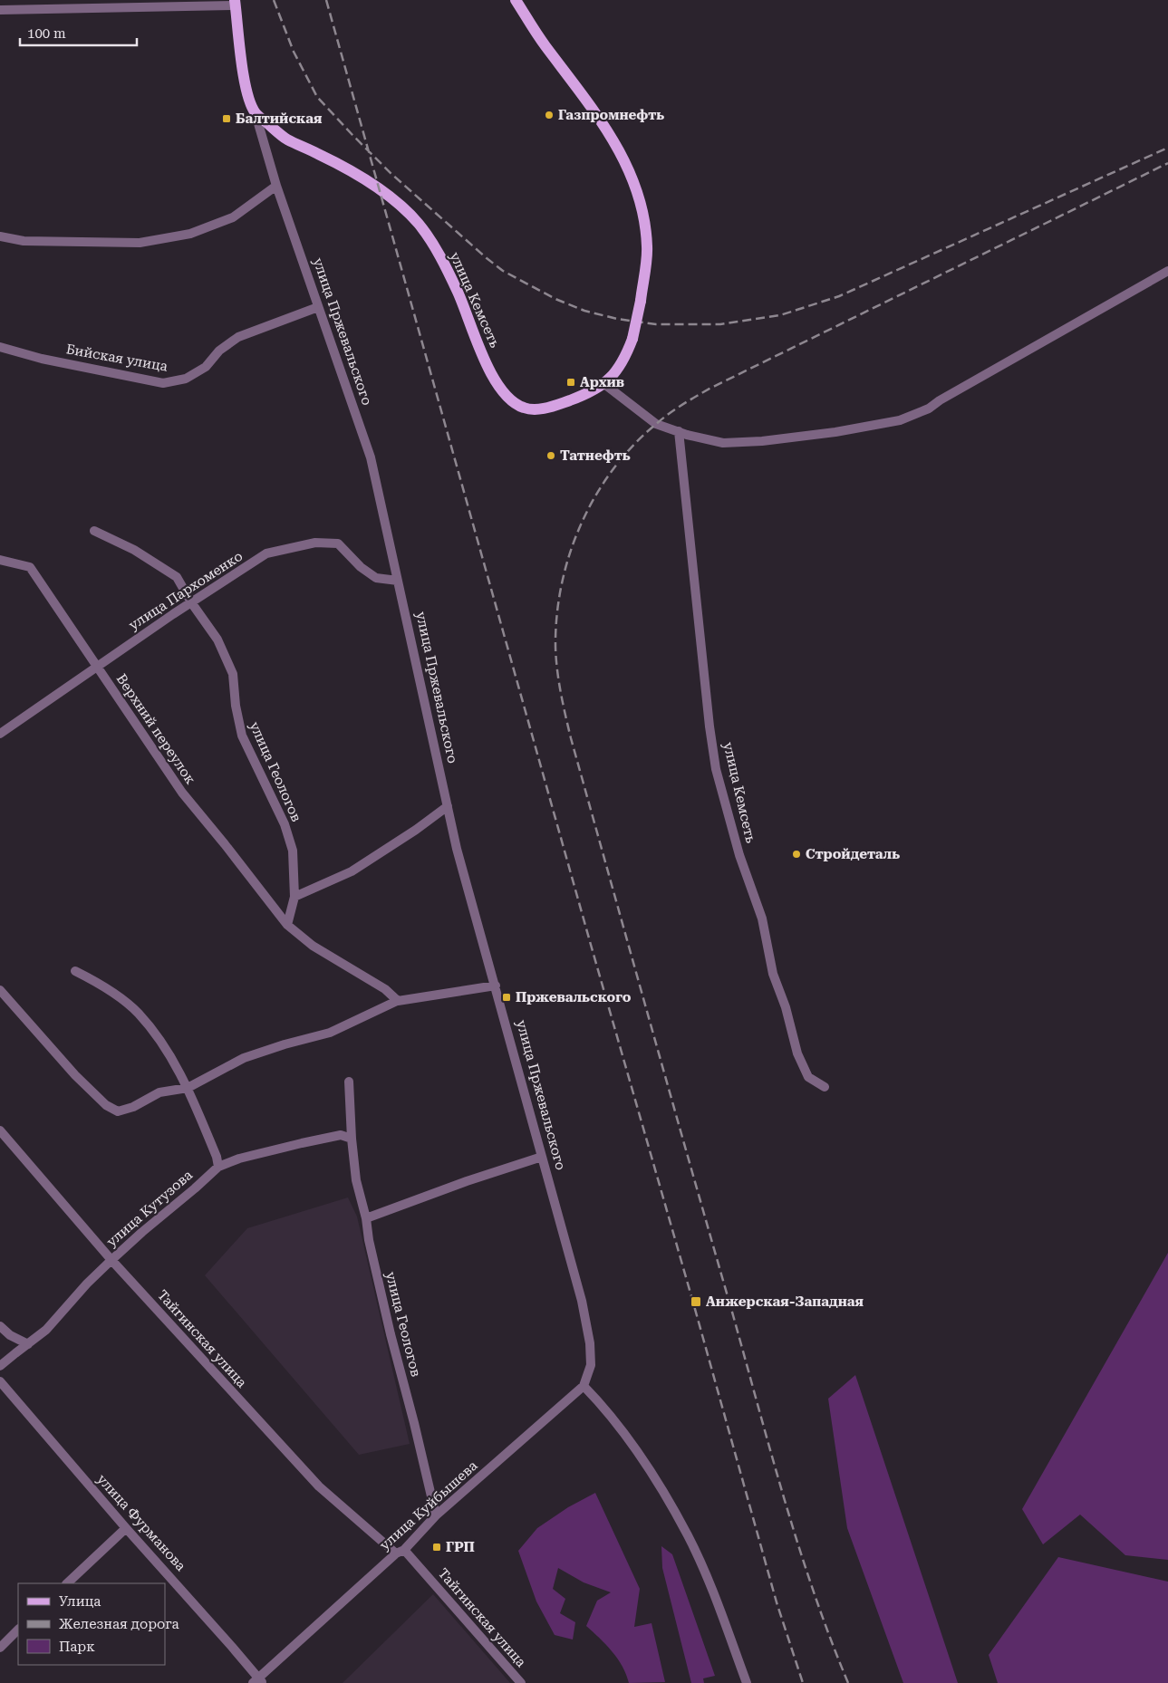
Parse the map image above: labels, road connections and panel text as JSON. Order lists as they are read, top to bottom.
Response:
{
  "streets": {
    "main road": ["улица Кемсеть", "улица Пржевальского"],
    "street": [
      "Бийская улица",
      "улица Пархоменко",
      "Верхний переулок",
      "улица Геологов",
      "улица Кутузова",
      "Тайгинская улица",
      "улица Куйбышева",
      "улица Фурманова"
    ]
  },
  "crossings": [
    ["улица Кемсеть", "улица Пржевальского"],
    ["улица Пржевальского", "Бийская улица"],
    ["улица Пржевальского", "улица Пархоменко"],
    ["улица Пржевальского", "улица Куйбышева"],
    ["улица Пархоменко", "Верхний переулок"],
    ["улица Пархоменко", "улица Геологов"],
    ["Верхний переулок", "улица Геологов"],
    ["улица Геологов", "улица Кутузова"],
    ["улица Геологов", "улица Куйбышева"],
    ["улица Кутузова", "Тайгинская улица"],
    ["Тайгинская улица", "улица Куйбышева"],
    ["улица Куйбышева", "улица Фурманова"]
  ],
  "places": {
    "other": ["Газпромнефть", "Татнефть", "Стройдеталь"],
    "transit": [
      "Балтийская",
      "Архив",
      "Пржевальского",
      "Анжерская-Западная",
      "ГРП"
    ]
  },
  "legend": ["Улица", "Железная дорога", "Парк"],
  "scale_bar": "100 m"
}
